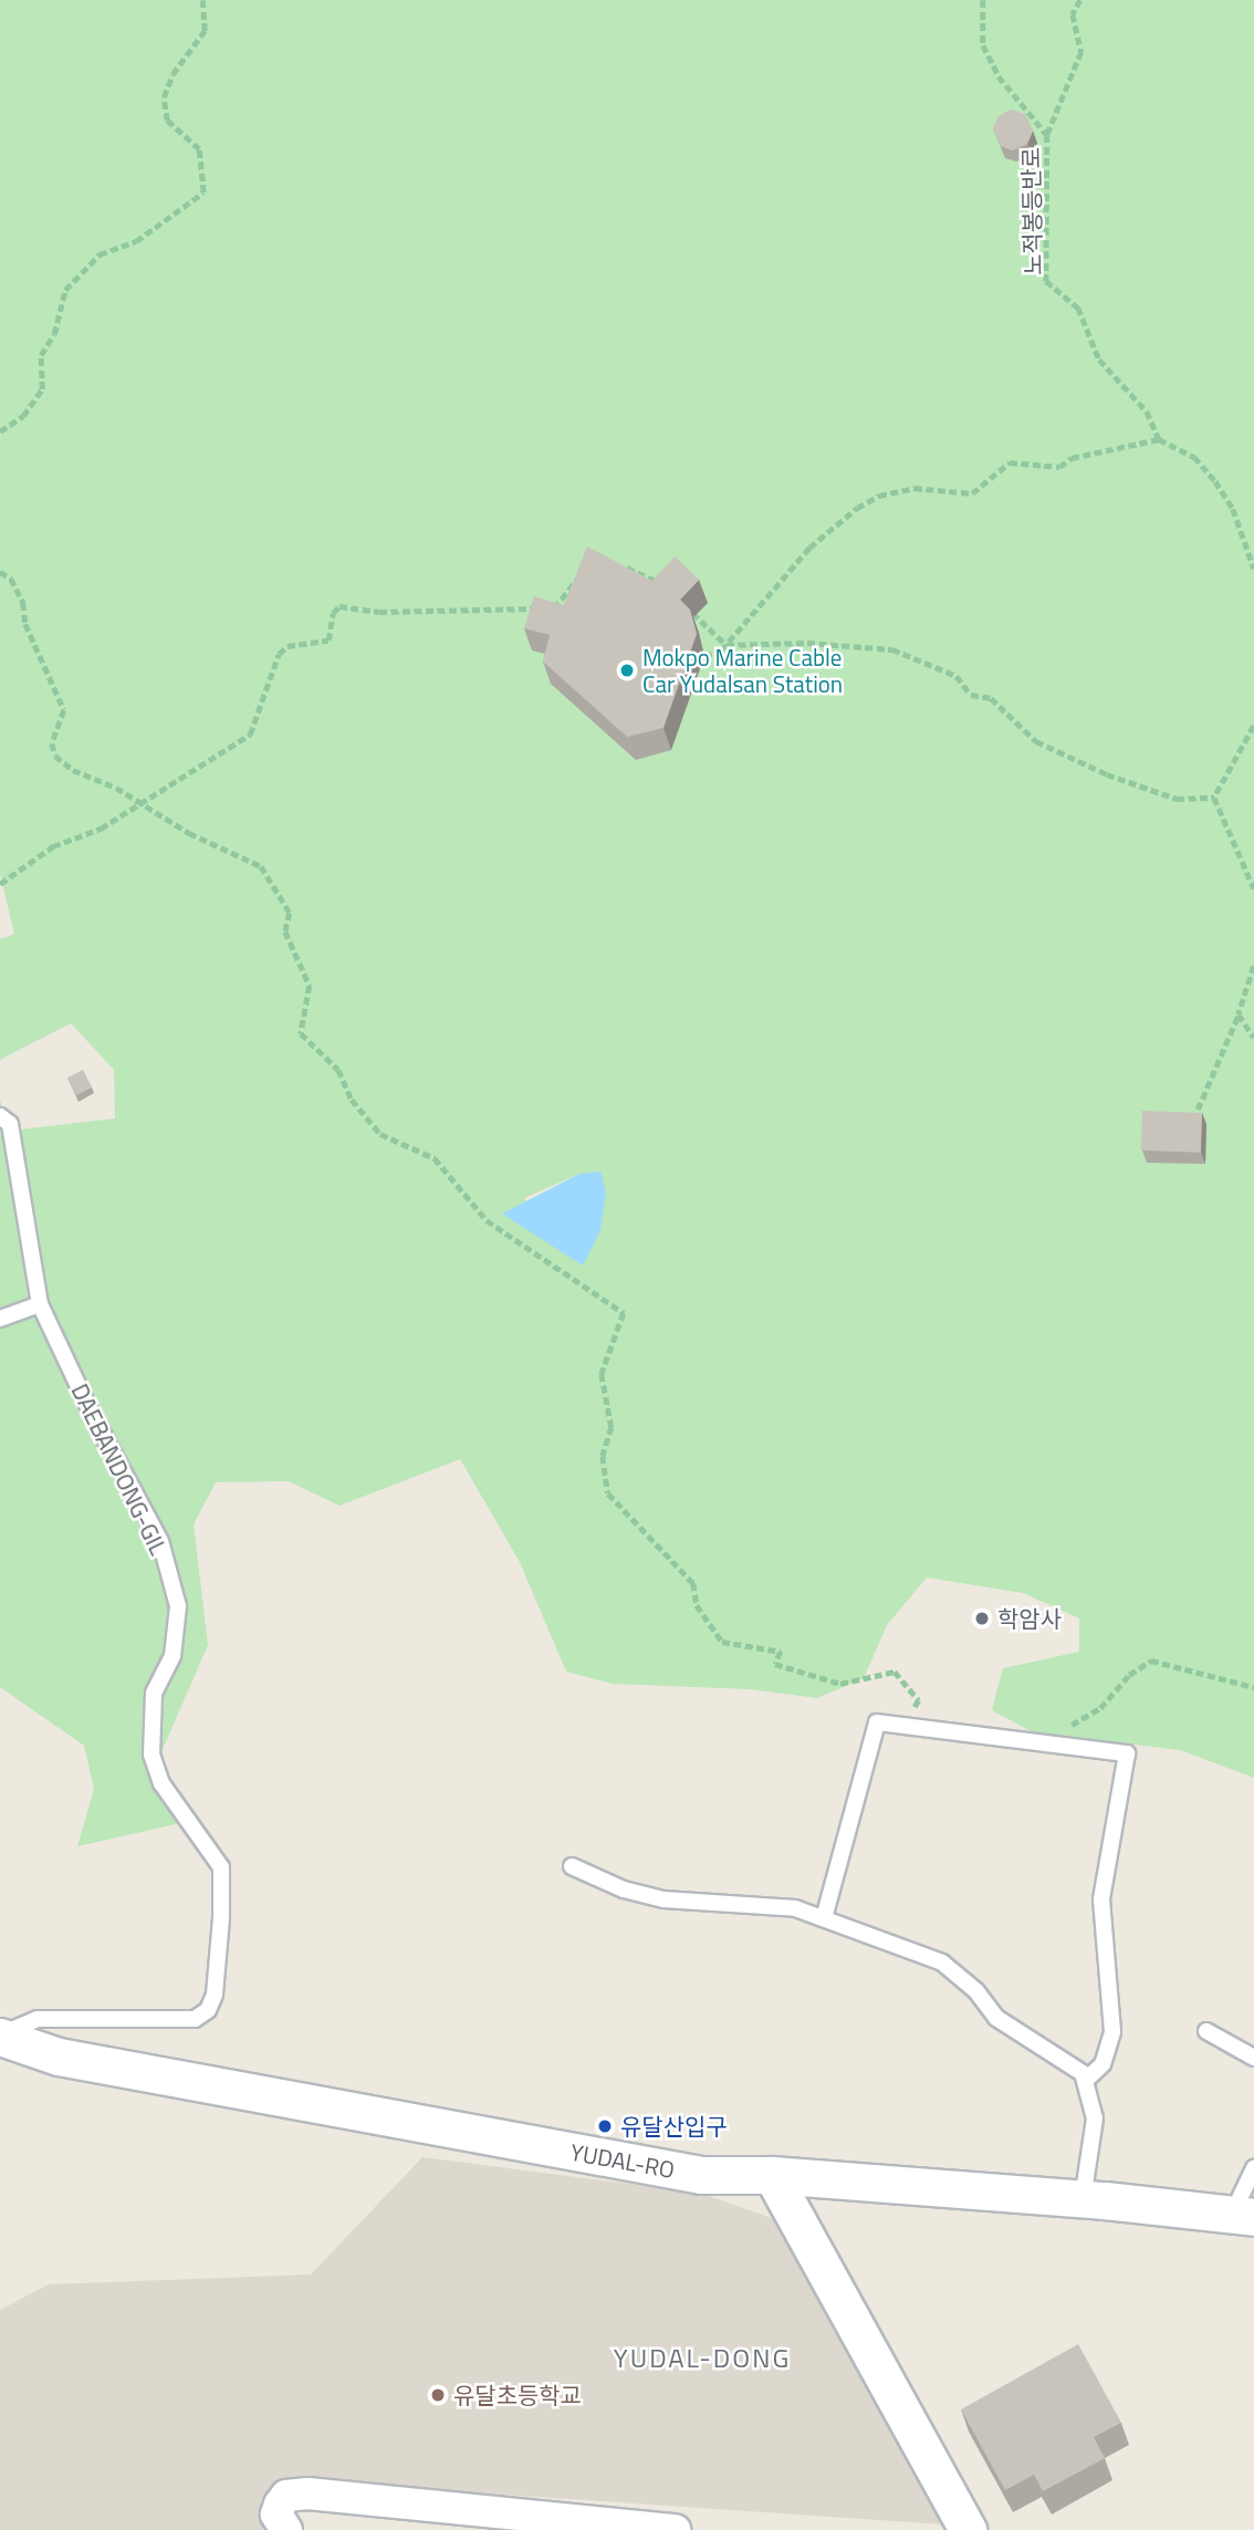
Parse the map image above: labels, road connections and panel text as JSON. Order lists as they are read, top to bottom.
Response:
{
  "streets": {
    "street": ["YUDAL-RO"],
    "lane": ["DAEBANDONG-GIL"],
    "path": ["노적봉등반로"]
  },
  "crossings": [
    ["DAEBANDONG-GIL", "YUDAL-RO"]
  ],
  "districts": ["YUDAL-DONG"],
  "places": [
    "Mokpo Marine Cable Car Yudalsan Station",
    "학암사",
    "유달산입구",
    "유달초등학교"
  ]
}
